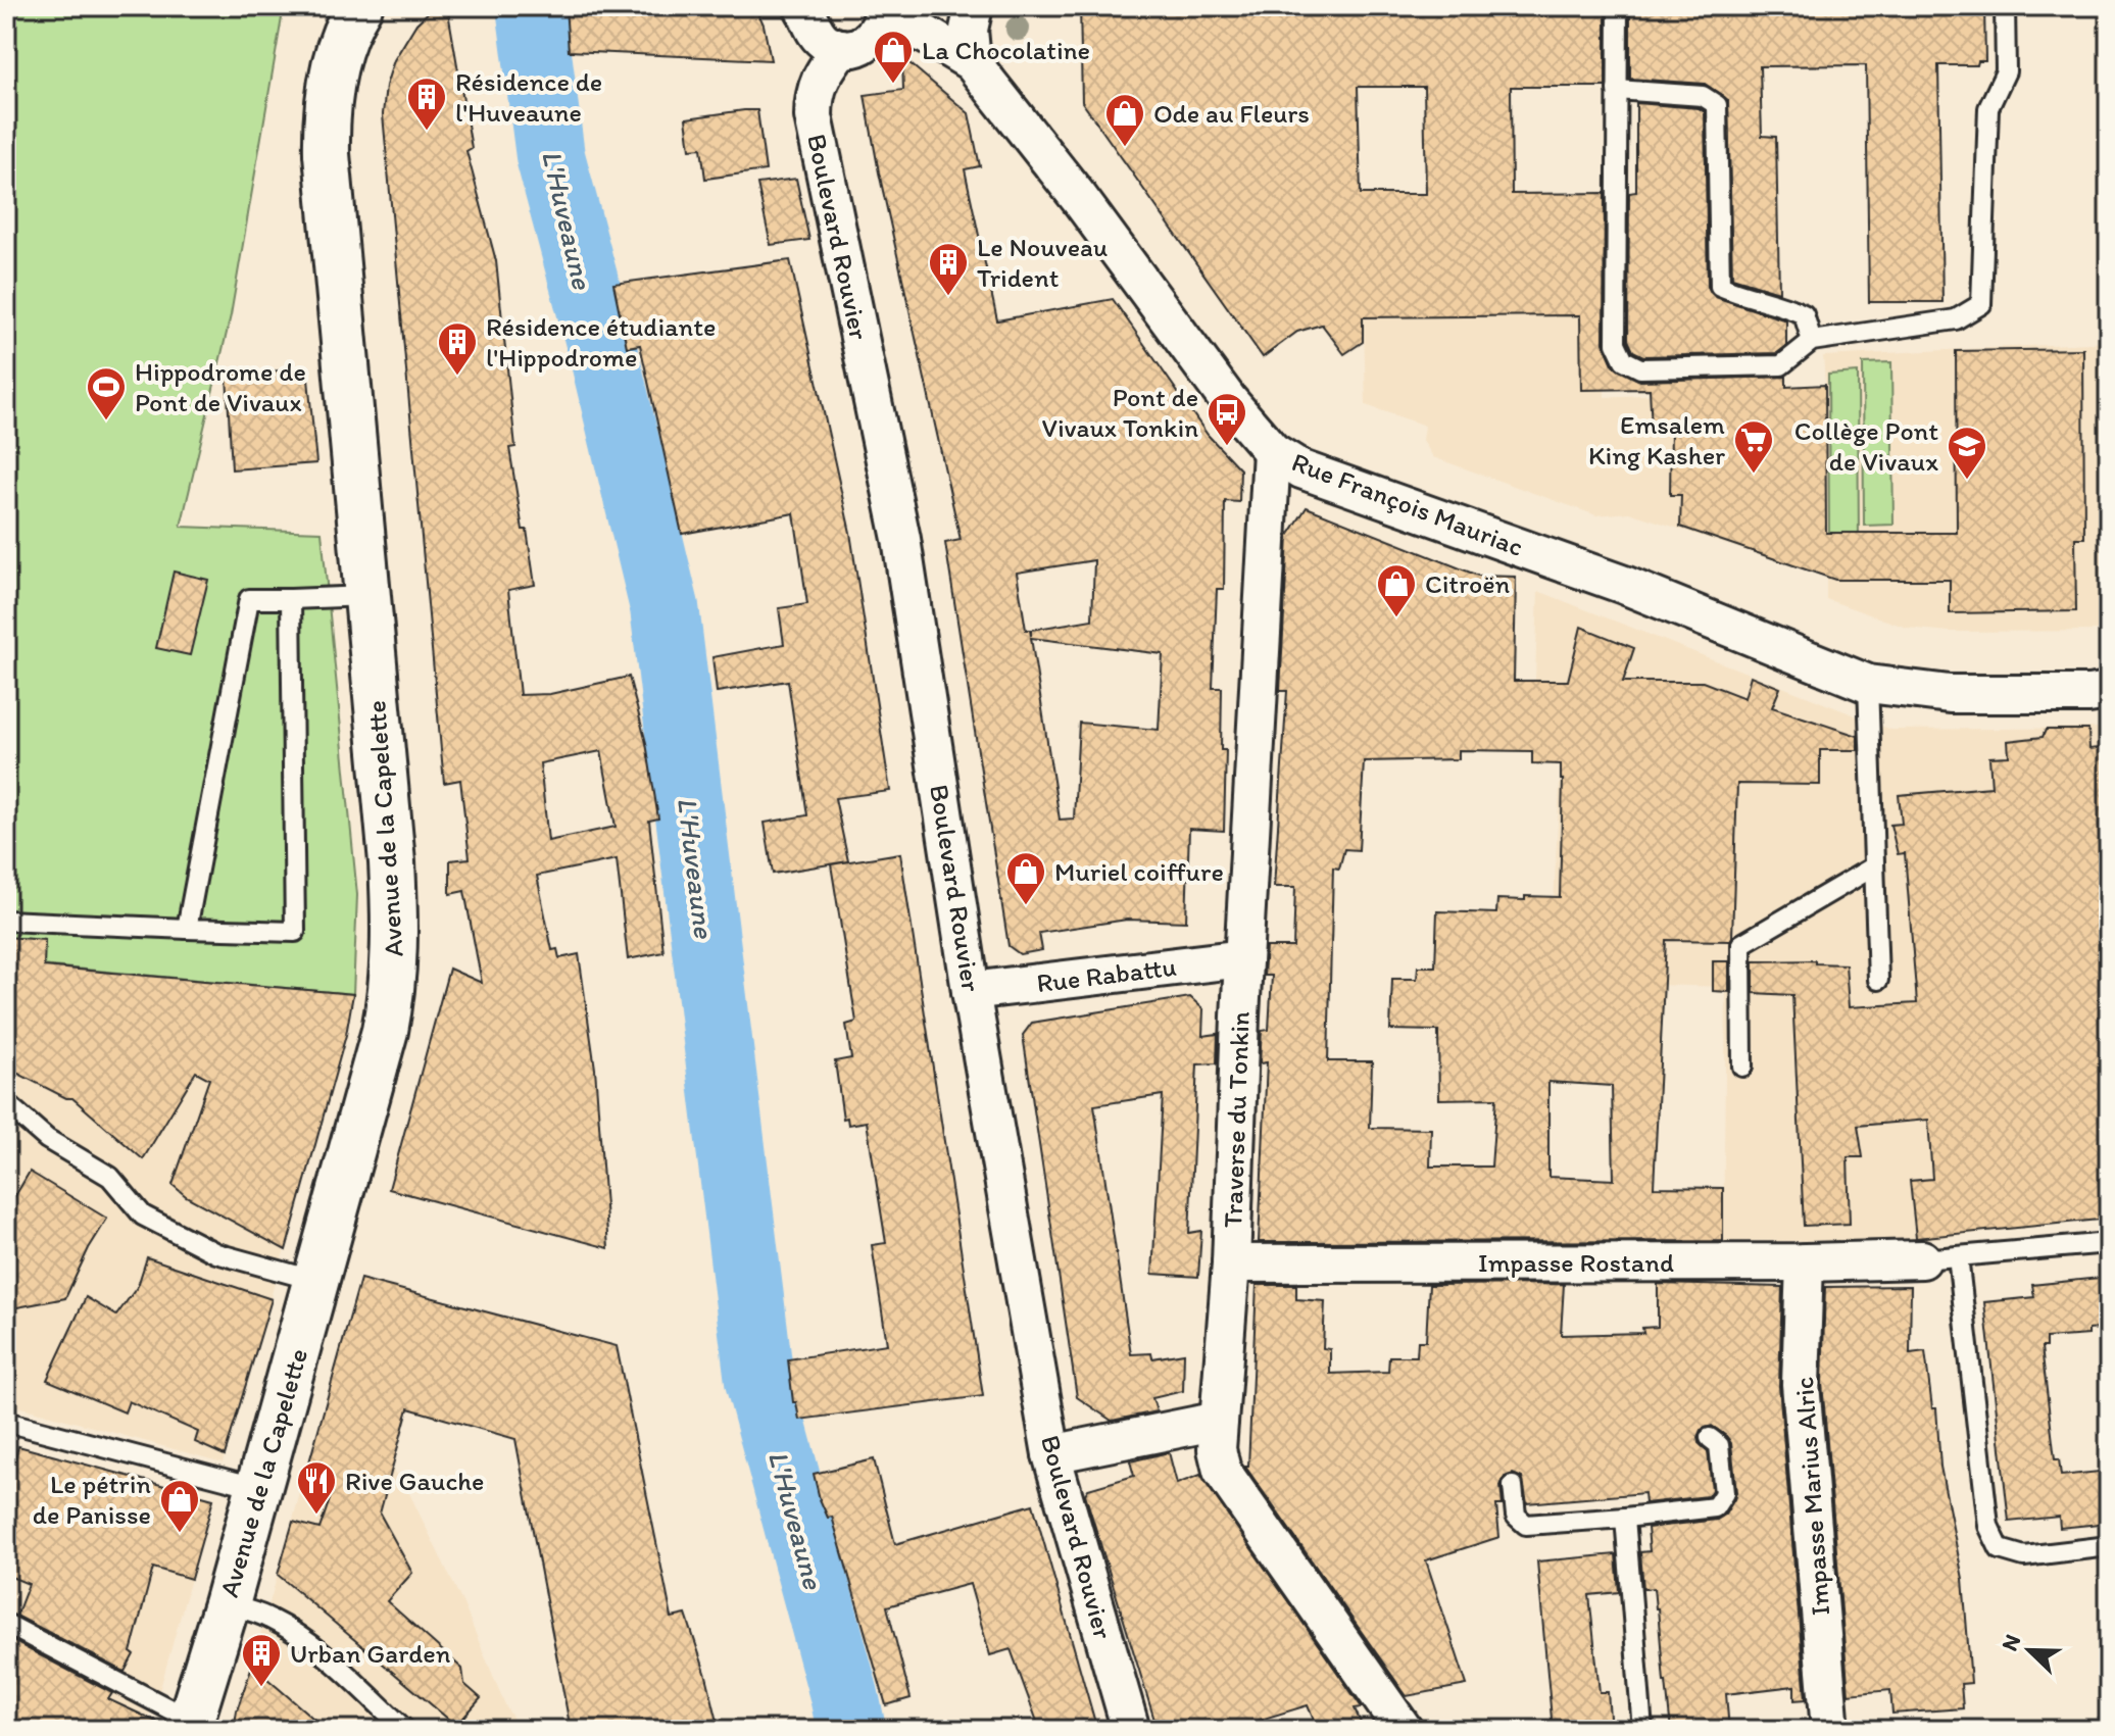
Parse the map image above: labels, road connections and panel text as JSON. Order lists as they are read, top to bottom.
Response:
{
  "streets": {
    "street": [
      "Boulevard Rouvier",
      "Rue François Mauriac",
      "Avenue de la Capelette",
      "Rue Rabattu",
      "Traverse du Tonkin",
      "Impasse Rostand",
      "Impasse Marius Alric"
    ]
  },
  "crossings": [
    ["Boulevard Rouvier", "Rue Rabattu"],
    ["Rue François Mauriac", "Traverse du Tonkin"],
    ["Rue Rabattu", "Traverse du Tonkin"],
    ["Traverse du Tonkin", "Impasse Rostand"],
    ["Impasse Rostand", "Impasse Marius Alric"]
  ],
  "water": ["L'Huveaune"],
  "places": {
    "shop": [
      "La Chocolatine",
      "Ode au Fleurs",
      "Citroën",
      "Muriel coiffure",
      "Le pétrin de Panisse"
    ],
    "building": [
      "Résidence de l'Huveaune",
      "Le Nouveau Trident",
      "Résidence étudiante l'Hippodrome",
      "Urban Garden"
    ],
    "sports": ["Hippodrome de Pont de Vivaux"],
    "bus stop": ["Pont de Vivaux Tonkin"],
    "supermarket": ["Emsalem King Kasher"],
    "school or university": ["Collège Pont de Vivaux"],
    "restaurant": ["Rive Gauche"]
  },
  "north": "top left"
}
